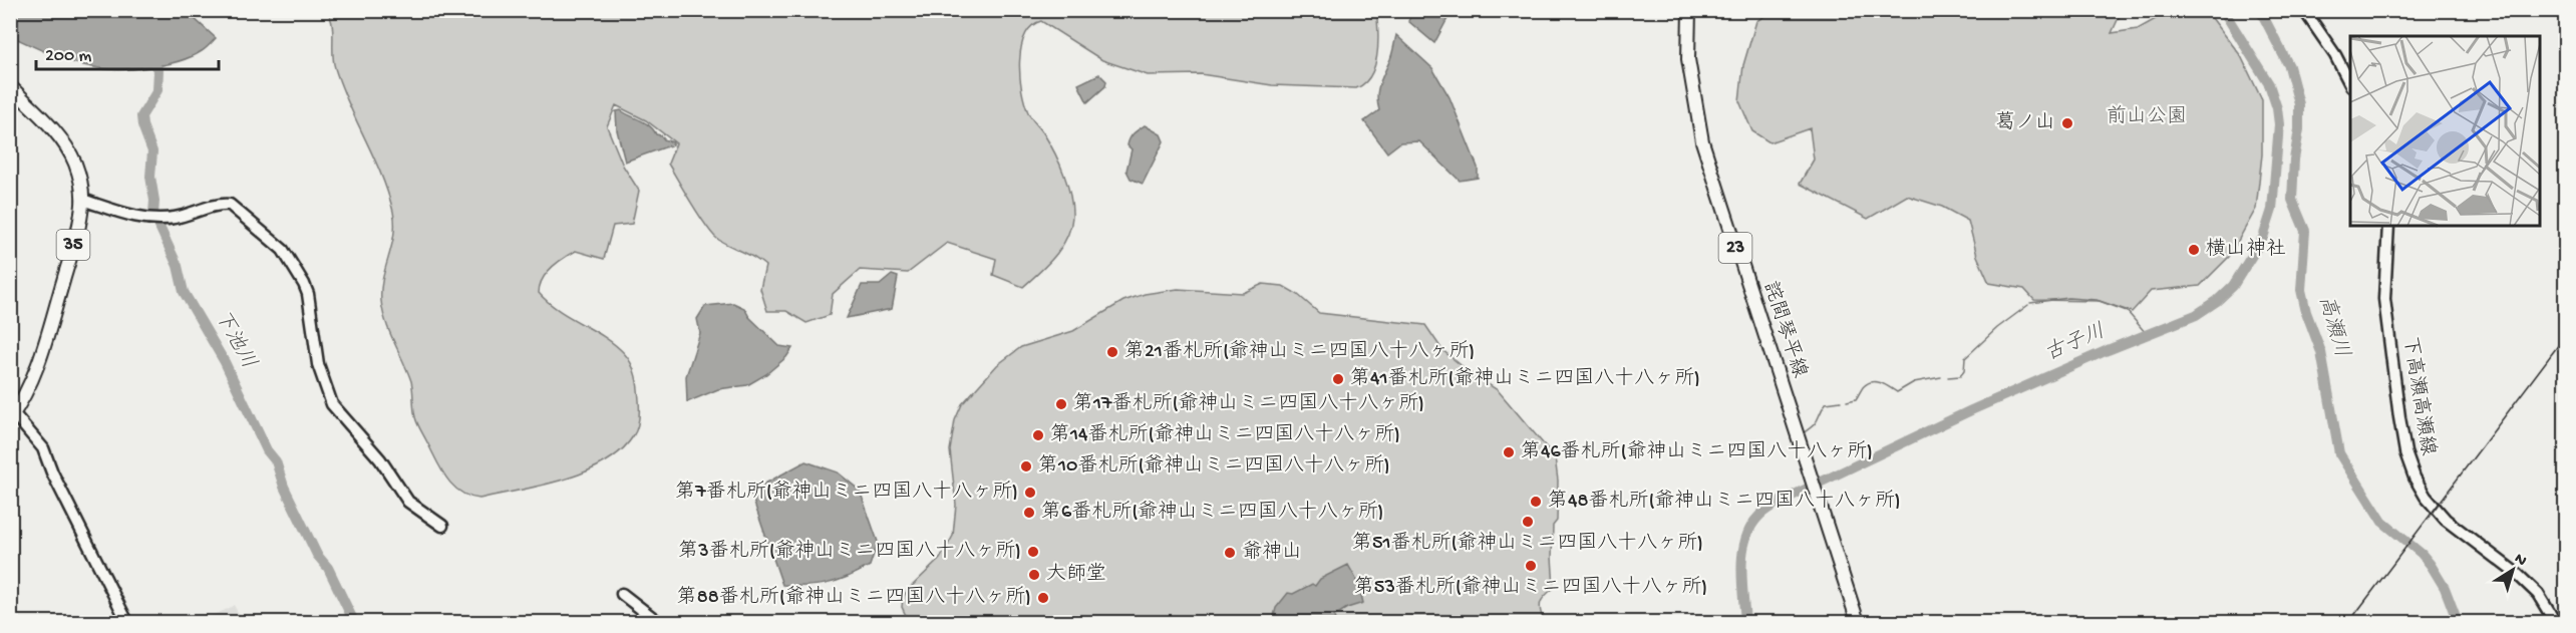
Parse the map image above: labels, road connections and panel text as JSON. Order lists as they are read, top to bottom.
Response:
{
  "streets": {
    "main road": ["35", "23", "詫間琴平線"],
    "street": ["下高瀬高瀬線"]
  },
  "water": ["高瀬川", "下池川", "古子川"],
  "parks": ["前山公園"],
  "places": [
    "葛ノ山",
    "横山神社",
    "第21番札所(爺神山ミニ四国八十八ヶ所)",
    "第41番札所(爺神山ミニ四国八十八ヶ所)",
    "第17番札所(爺神山ミニ四国八十八ヶ所)",
    "第14番札所(爺神山ミニ四国八十八ヶ所)",
    "第46番札所(爺神山ミニ四国八十八ヶ所)",
    "第10番札所(爺神山ミニ四国八十八ヶ所)",
    "第7番札所(爺神山ミニ四国八十八ヶ所)",
    "第48番札所(爺神山ミニ四国八十八ヶ所)",
    "第6番札所(爺神山ミニ四国八十八ヶ所)",
    "第51番札所(爺神山ミニ四国八十八ヶ所)",
    "第3番札所(爺神山ミニ四国八十八ヶ所)",
    "爺神山",
    "第53番札所(爺神山ミニ四国八十八ヶ所)",
    "大師堂",
    "第88番札所(爺神山ミニ四国八十八ヶ所)"
  ],
  "scale_bar": "200 m",
  "north": "top right"
}
